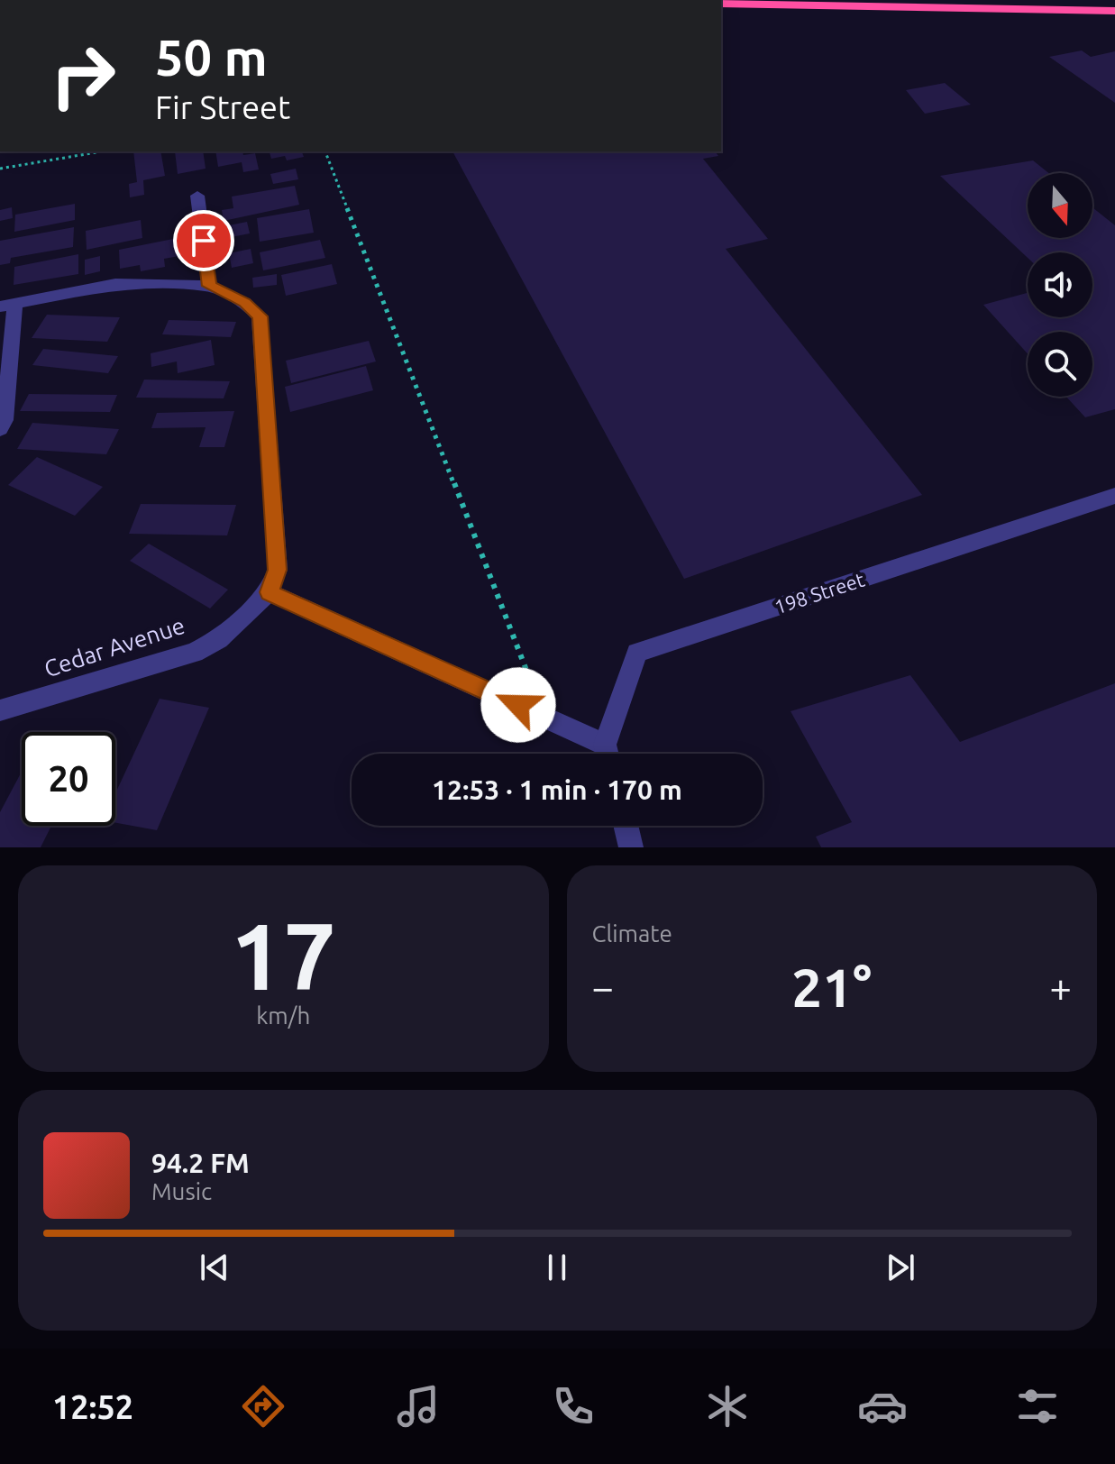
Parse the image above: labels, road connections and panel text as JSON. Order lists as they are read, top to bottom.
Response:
{
  "streets": {
    "street": ["198 Street", "Cedar Avenue"]
  },
  "north": "bottom",
  "page": {
    "turn": ["50 m", "Fir Street"],
    "limit": "20",
    "trip": "12:53 · 1 min · 170 m",
    "tile": [
      ["17", "km/h"],
      "Climate"
    ],
    "heat": ["−", "21°", "+"],
    "song": ["94.2 FM", "Music"],
    "tabs": "12:52"
  }
}
